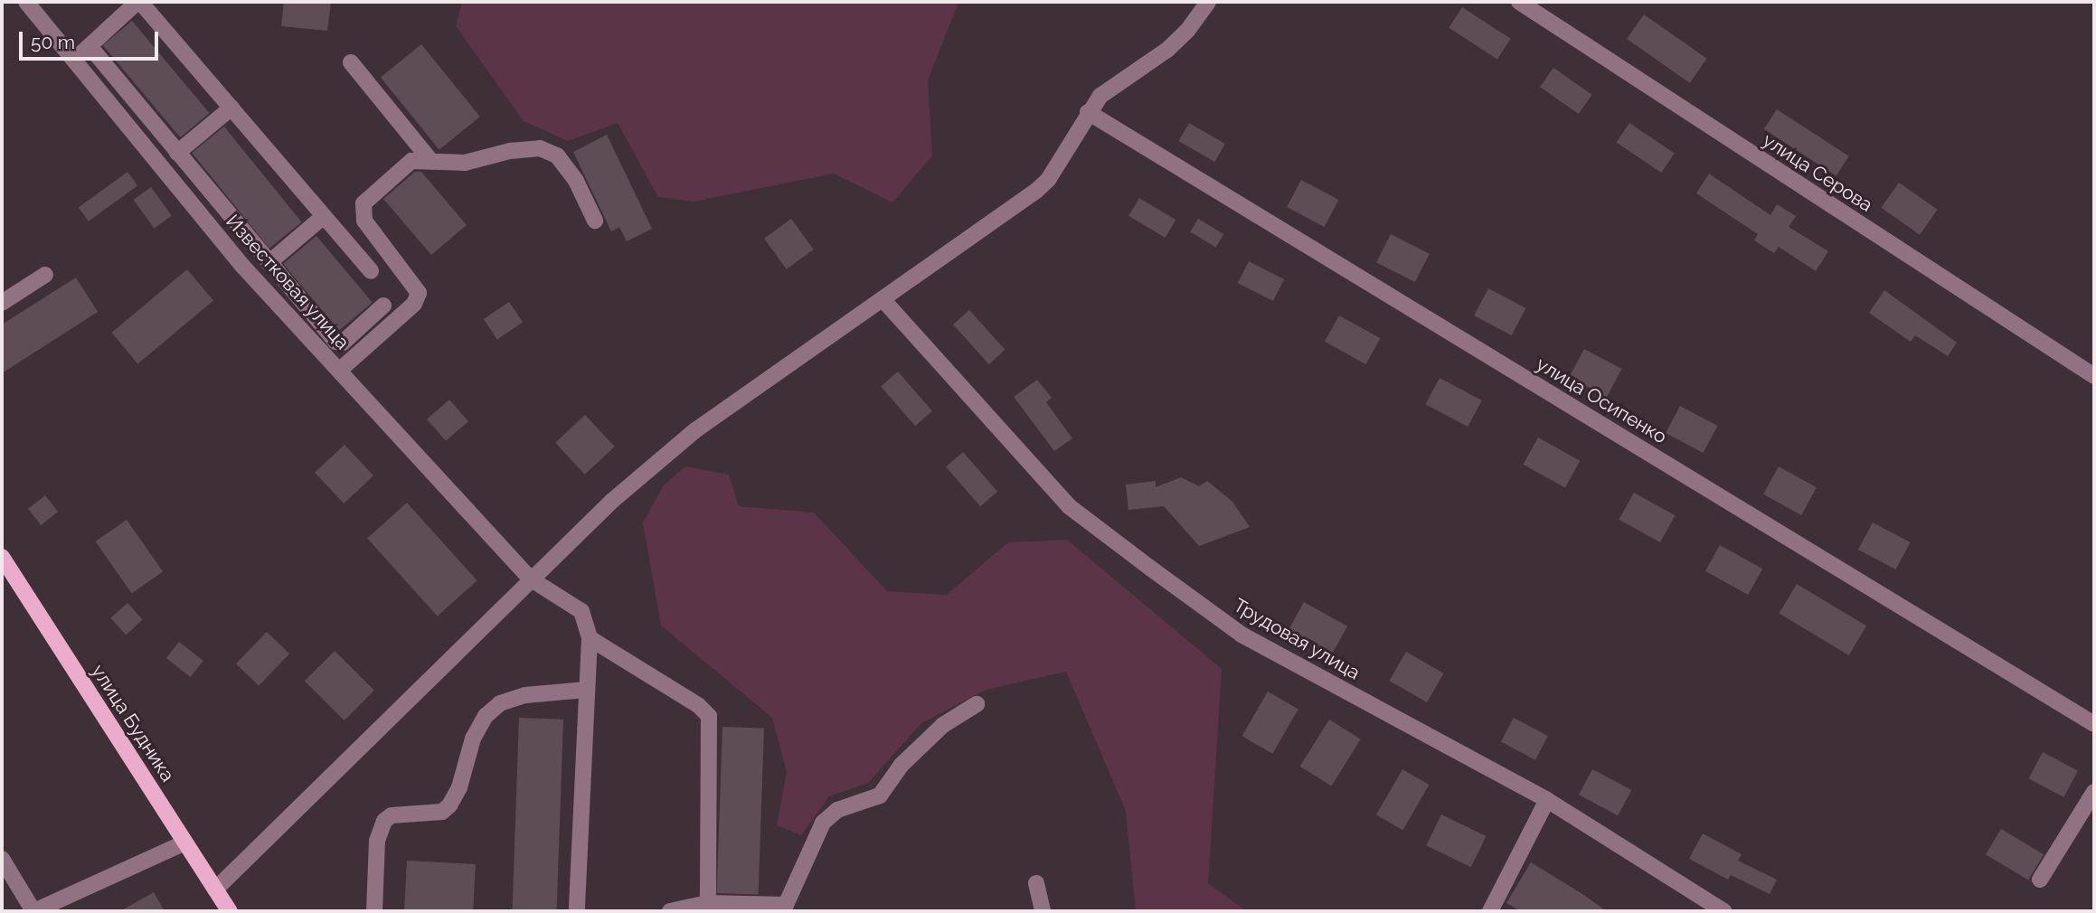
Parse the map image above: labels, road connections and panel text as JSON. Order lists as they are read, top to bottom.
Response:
{
  "streets": {
    "main road": ["улица Будника"],
    "street": [
      "улица Серова",
      "Известковая улица",
      "улица Осипенко",
      "Трудовая улица"
    ]
  },
  "scale_bar": "50 m"
}
